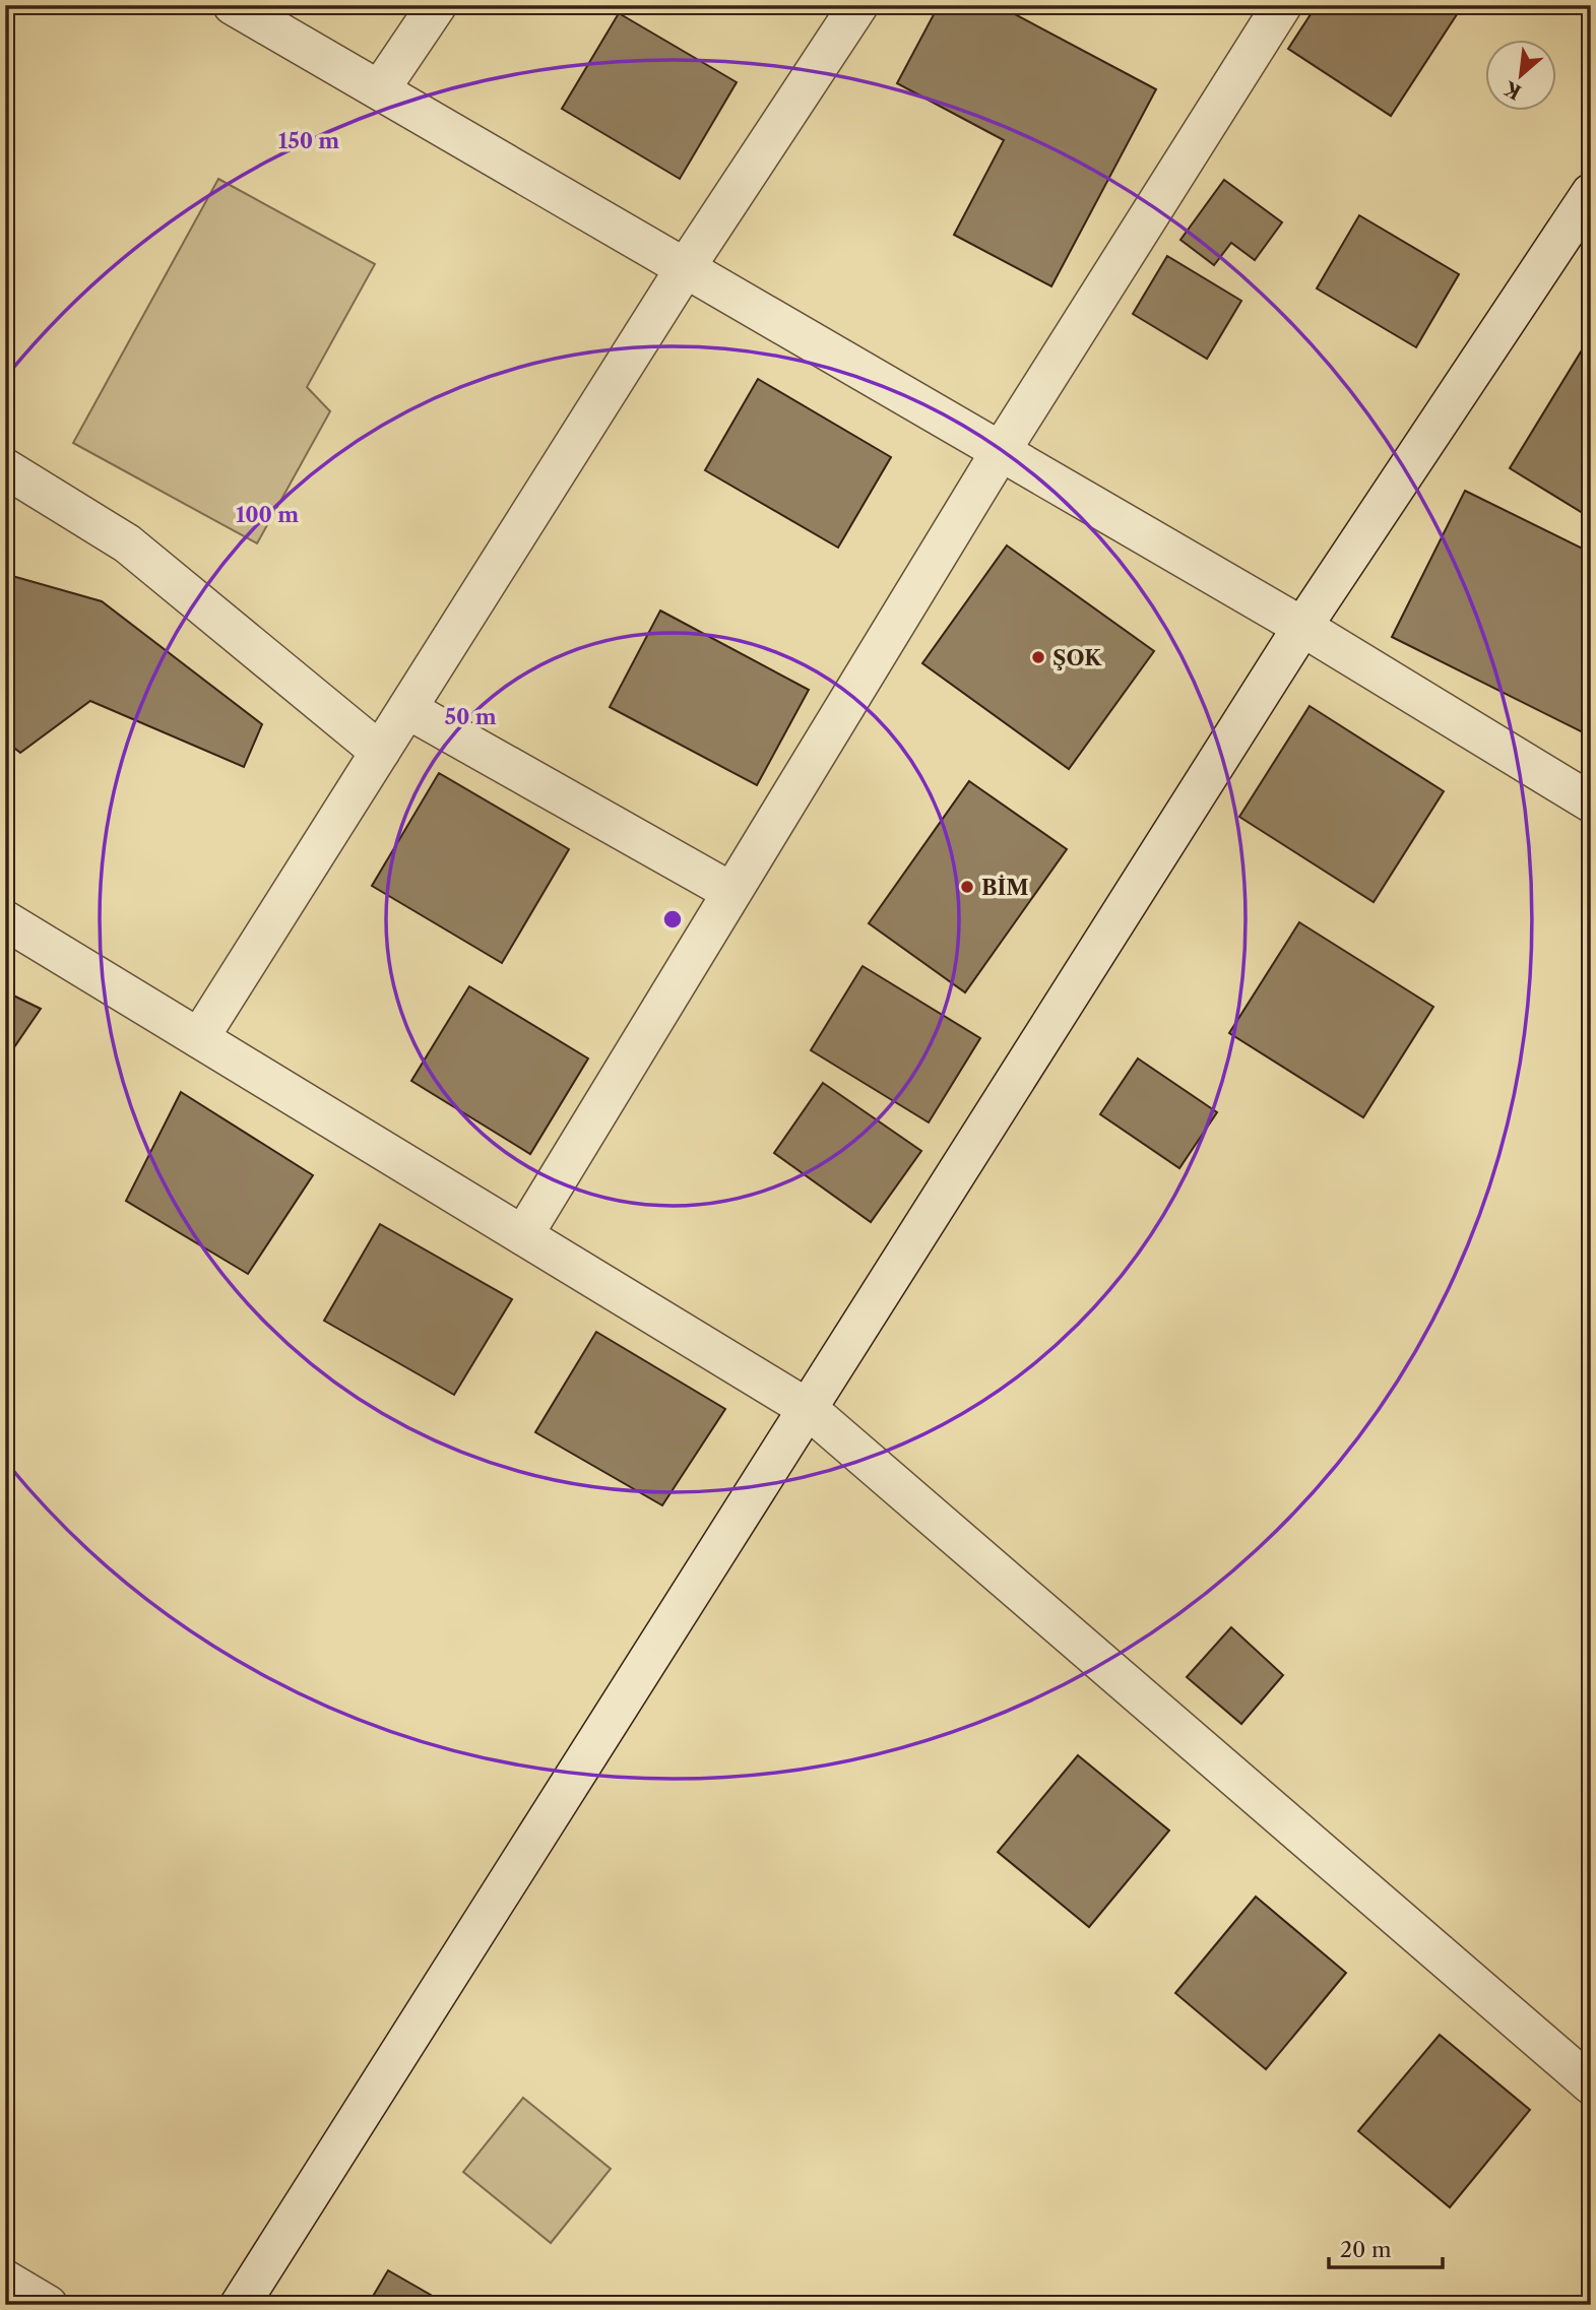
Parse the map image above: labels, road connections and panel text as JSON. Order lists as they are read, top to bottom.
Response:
{
  "places": ["ŞOK", "BİM"],
  "scale_bar": "20 m",
  "north": "bottom left",
  "rings": ["150 m", "100 m", "50 m"]
}
